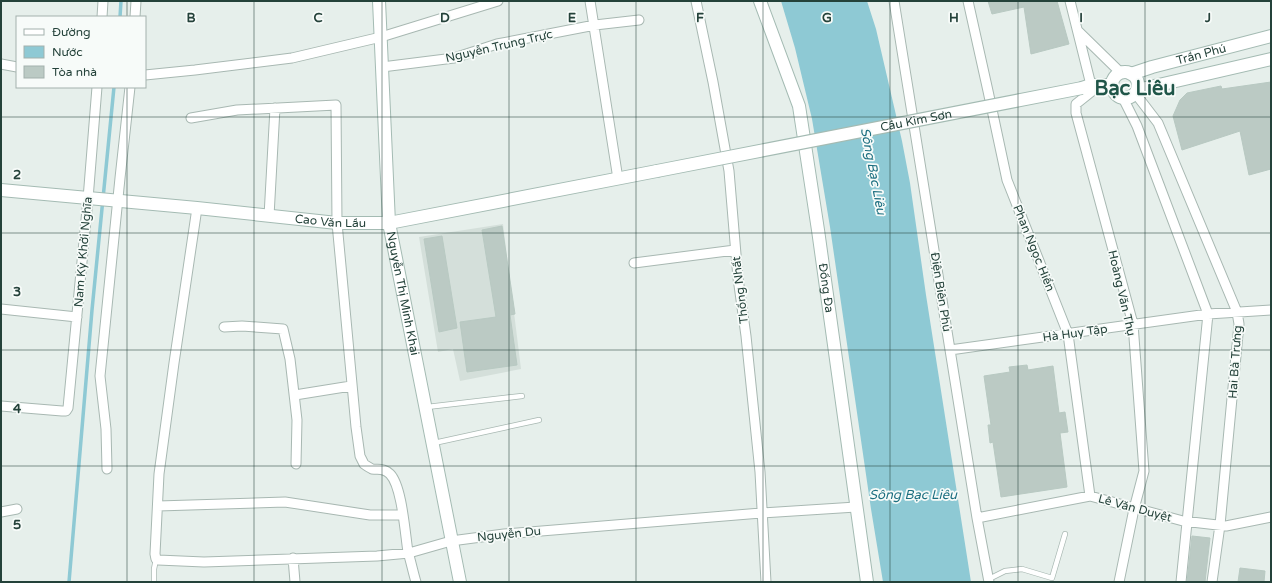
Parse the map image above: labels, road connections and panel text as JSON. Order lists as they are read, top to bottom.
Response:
{
  "streets": {
    "main road": [
      "Trần Phú",
      "Cầu Kim Sơn",
      "Cao Văn Lầu",
      "Đống Đa",
      "Nguyễn Thị Minh Khai"
    ],
    "street": [
      "Nguyễn Trung Trực",
      "Phan Ngọc Hiển",
      "Nam Kỳ Khởi Nghĩa",
      "Thống Nhất",
      "Điện Biên Phủ",
      "Hoàng Văn Thụ",
      "Hà Huy Tập",
      "Hai Bà Trưng",
      "Lê Văn Duyệt",
      "Nguyễn Du"
    ]
  },
  "crossings": [
    ["Nguyễn Trung Trực", "Nguyễn Thị Minh Khai"],
    ["Trần Phú", "Hai Bà Trưng"],
    ["Cầu Kim Sơn", "Cao Văn Lầu"],
    ["Cầu Kim Sơn", "Hoàng Văn Thụ"],
    ["Cao Văn Lầu", "Nam Kỳ Khởi Nghĩa"],
    ["Cao Văn Lầu", "Nguyễn Thị Minh Khai"],
    ["Phan Ngọc Hiển", "Hà Huy Tập"],
    ["Phan Ngọc Hiển", "Lê Văn Duyệt"],
    ["Đống Đa", "Nguyễn Du"],
    ["Thống Nhất", "Nguyễn Du"],
    ["Điện Biên Phủ", "Hà Huy Tập"],
    ["Điện Biên Phủ", "Lê Văn Duyệt"],
    ["Hoàng Văn Thụ", "Hà Huy Tập"],
    ["Hoàng Văn Thụ", "Lê Văn Duyệt"],
    ["Nguyễn Thị Minh Khai", "Nguyễn Du"],
    ["Hà Huy Tập", "Hai Bà Trưng"],
    ["Hai Bà Trưng", "Lê Văn Duyệt"]
  ],
  "districts": ["Bạc Liêu"],
  "water": ["Sông Bạc Liêu"],
  "legend": ["Đường", "Nước", "Tòa nhà"],
  "grid": {
    "columns": [
      "B",
      "C",
      "D",
      "E",
      "F",
      "G",
      "H",
      "I",
      "J"
    ],
    "rows": [
      "2",
      "3",
      "4",
      "5"
    ]
  }
}
